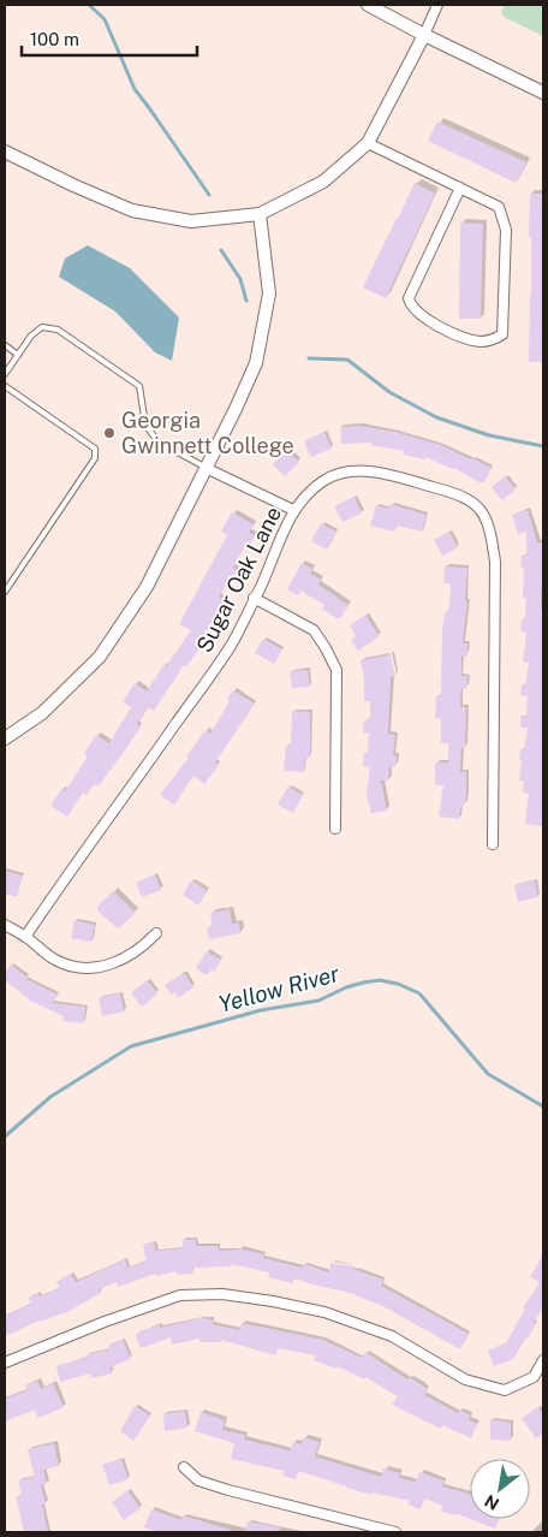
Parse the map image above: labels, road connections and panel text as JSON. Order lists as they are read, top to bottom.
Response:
{
  "streets": {
    "street": ["Sugar Oak Lane"]
  },
  "water": ["Yellow River"],
  "places": ["Georgia Gwinnett College"],
  "scale_bar": "100 m",
  "north": "bottom left"
}
